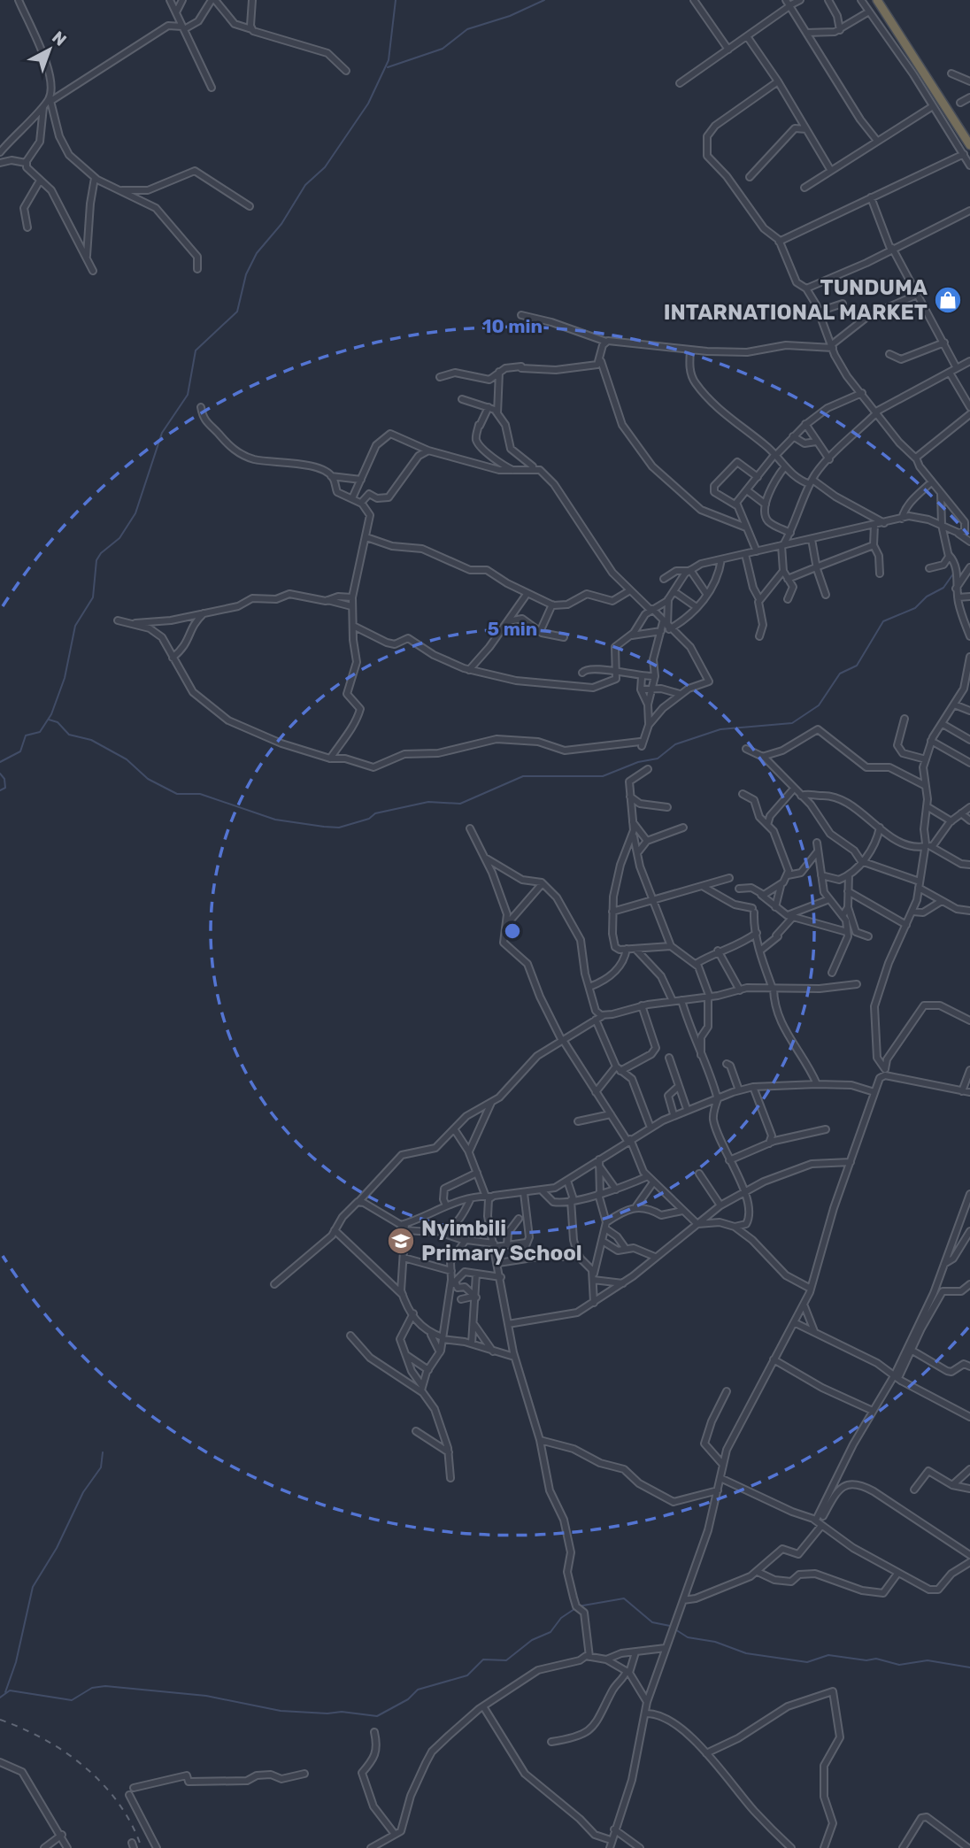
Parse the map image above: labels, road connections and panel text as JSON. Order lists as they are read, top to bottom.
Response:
{
  "places": {
    "shop": ["TUNDUMA INTARNATIONAL MARKET"],
    "school or university": ["Nyimbili Primary School"]
  },
  "north": "top right",
  "rings": ["10 min", "5 min"]
}
